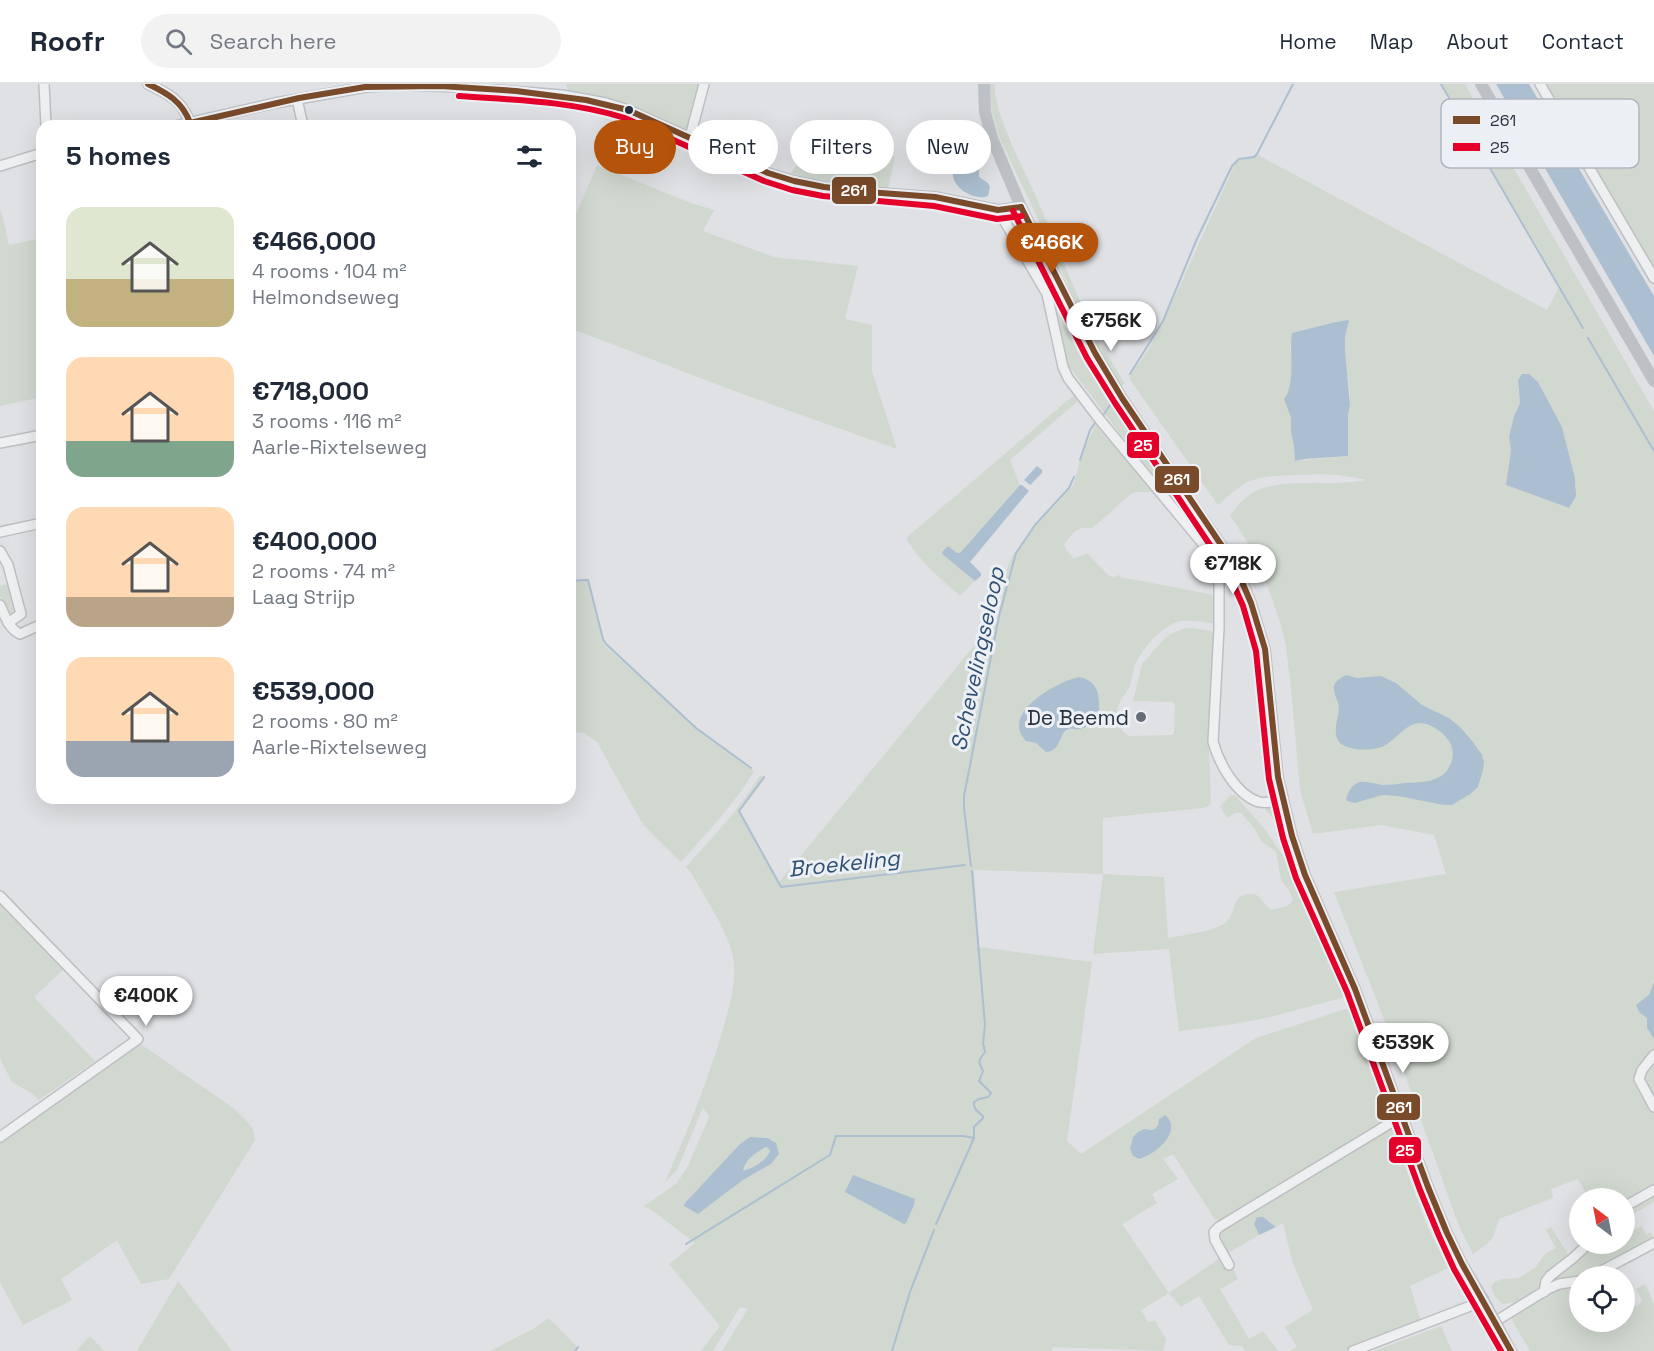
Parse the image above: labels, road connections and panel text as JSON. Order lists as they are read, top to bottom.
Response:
{
  "water": ["Schevelingseloop", "Broekeling"],
  "places": ["De Beemd"],
  "lines": ["transit line 261", "transit line 25"],
  "legend": ["261", "25"],
  "north": "top left",
  "page": {
    "header": "Roofr",
    "search": "Search here",
    "nav": [
      "Home",
      "Map",
      "About",
      "Contact"
    ],
    "chip": [
      "Buy",
      "Rent",
      "Filters",
      "New"
    ],
    "heading": "5 homes",
    "list": [
      {
        "name": "€466,000",
        "note": "4 rooms · 104 m² · Helmondseweg"
      },
      {
        "name": "€718,000",
        "note": "3 rooms · 116 m² · Aarle-Rixtelseweg"
      },
      {
        "name": "€400,000",
        "note": "2 rooms · 74 m² · Laag Strijp"
      },
      {
        "name": "€539,000",
        "note": "2 rooms · 80 m² · Aarle-Rixtelseweg"
      }
    ],
    "price": [
      "€466K",
      "€756K",
      "€718K",
      "€400K",
      "€539K"
    ]
  }
}
